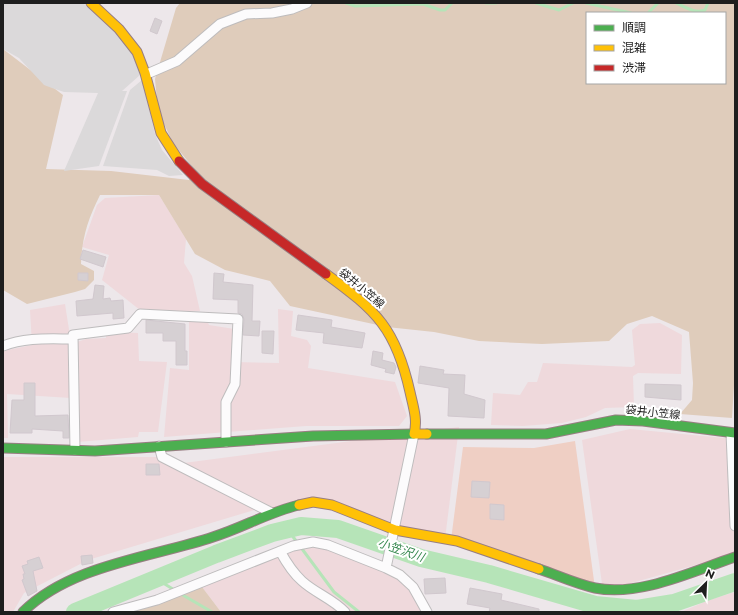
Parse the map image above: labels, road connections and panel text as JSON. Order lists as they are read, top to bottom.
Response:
{
  "streets": {
    "street": ["袋井小笠線"]
  },
  "water": ["小笠沢川"],
  "legend": ["順調", "混雑", "渋滞"],
  "north": "top right"
}
